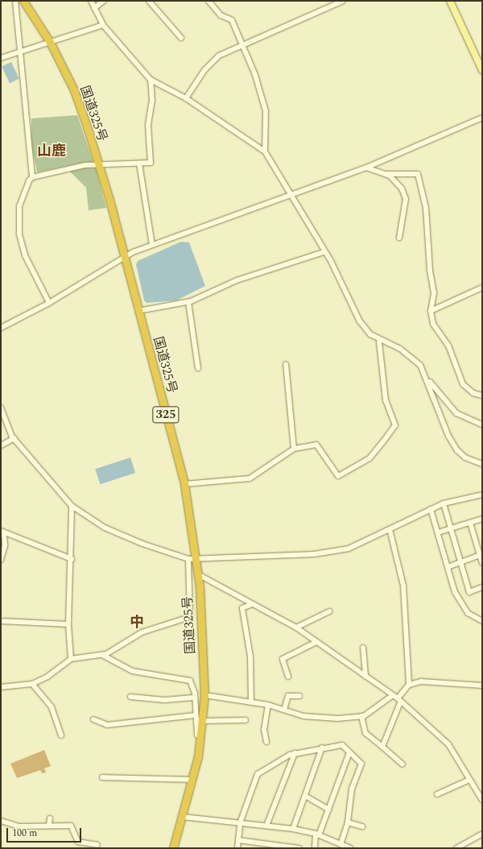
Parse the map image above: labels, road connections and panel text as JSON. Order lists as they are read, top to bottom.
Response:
{
  "streets": {
    "highway": ["国道325号", "325"]
  },
  "districts": ["山鹿", "中"],
  "scale_bar": "100 m"
}
